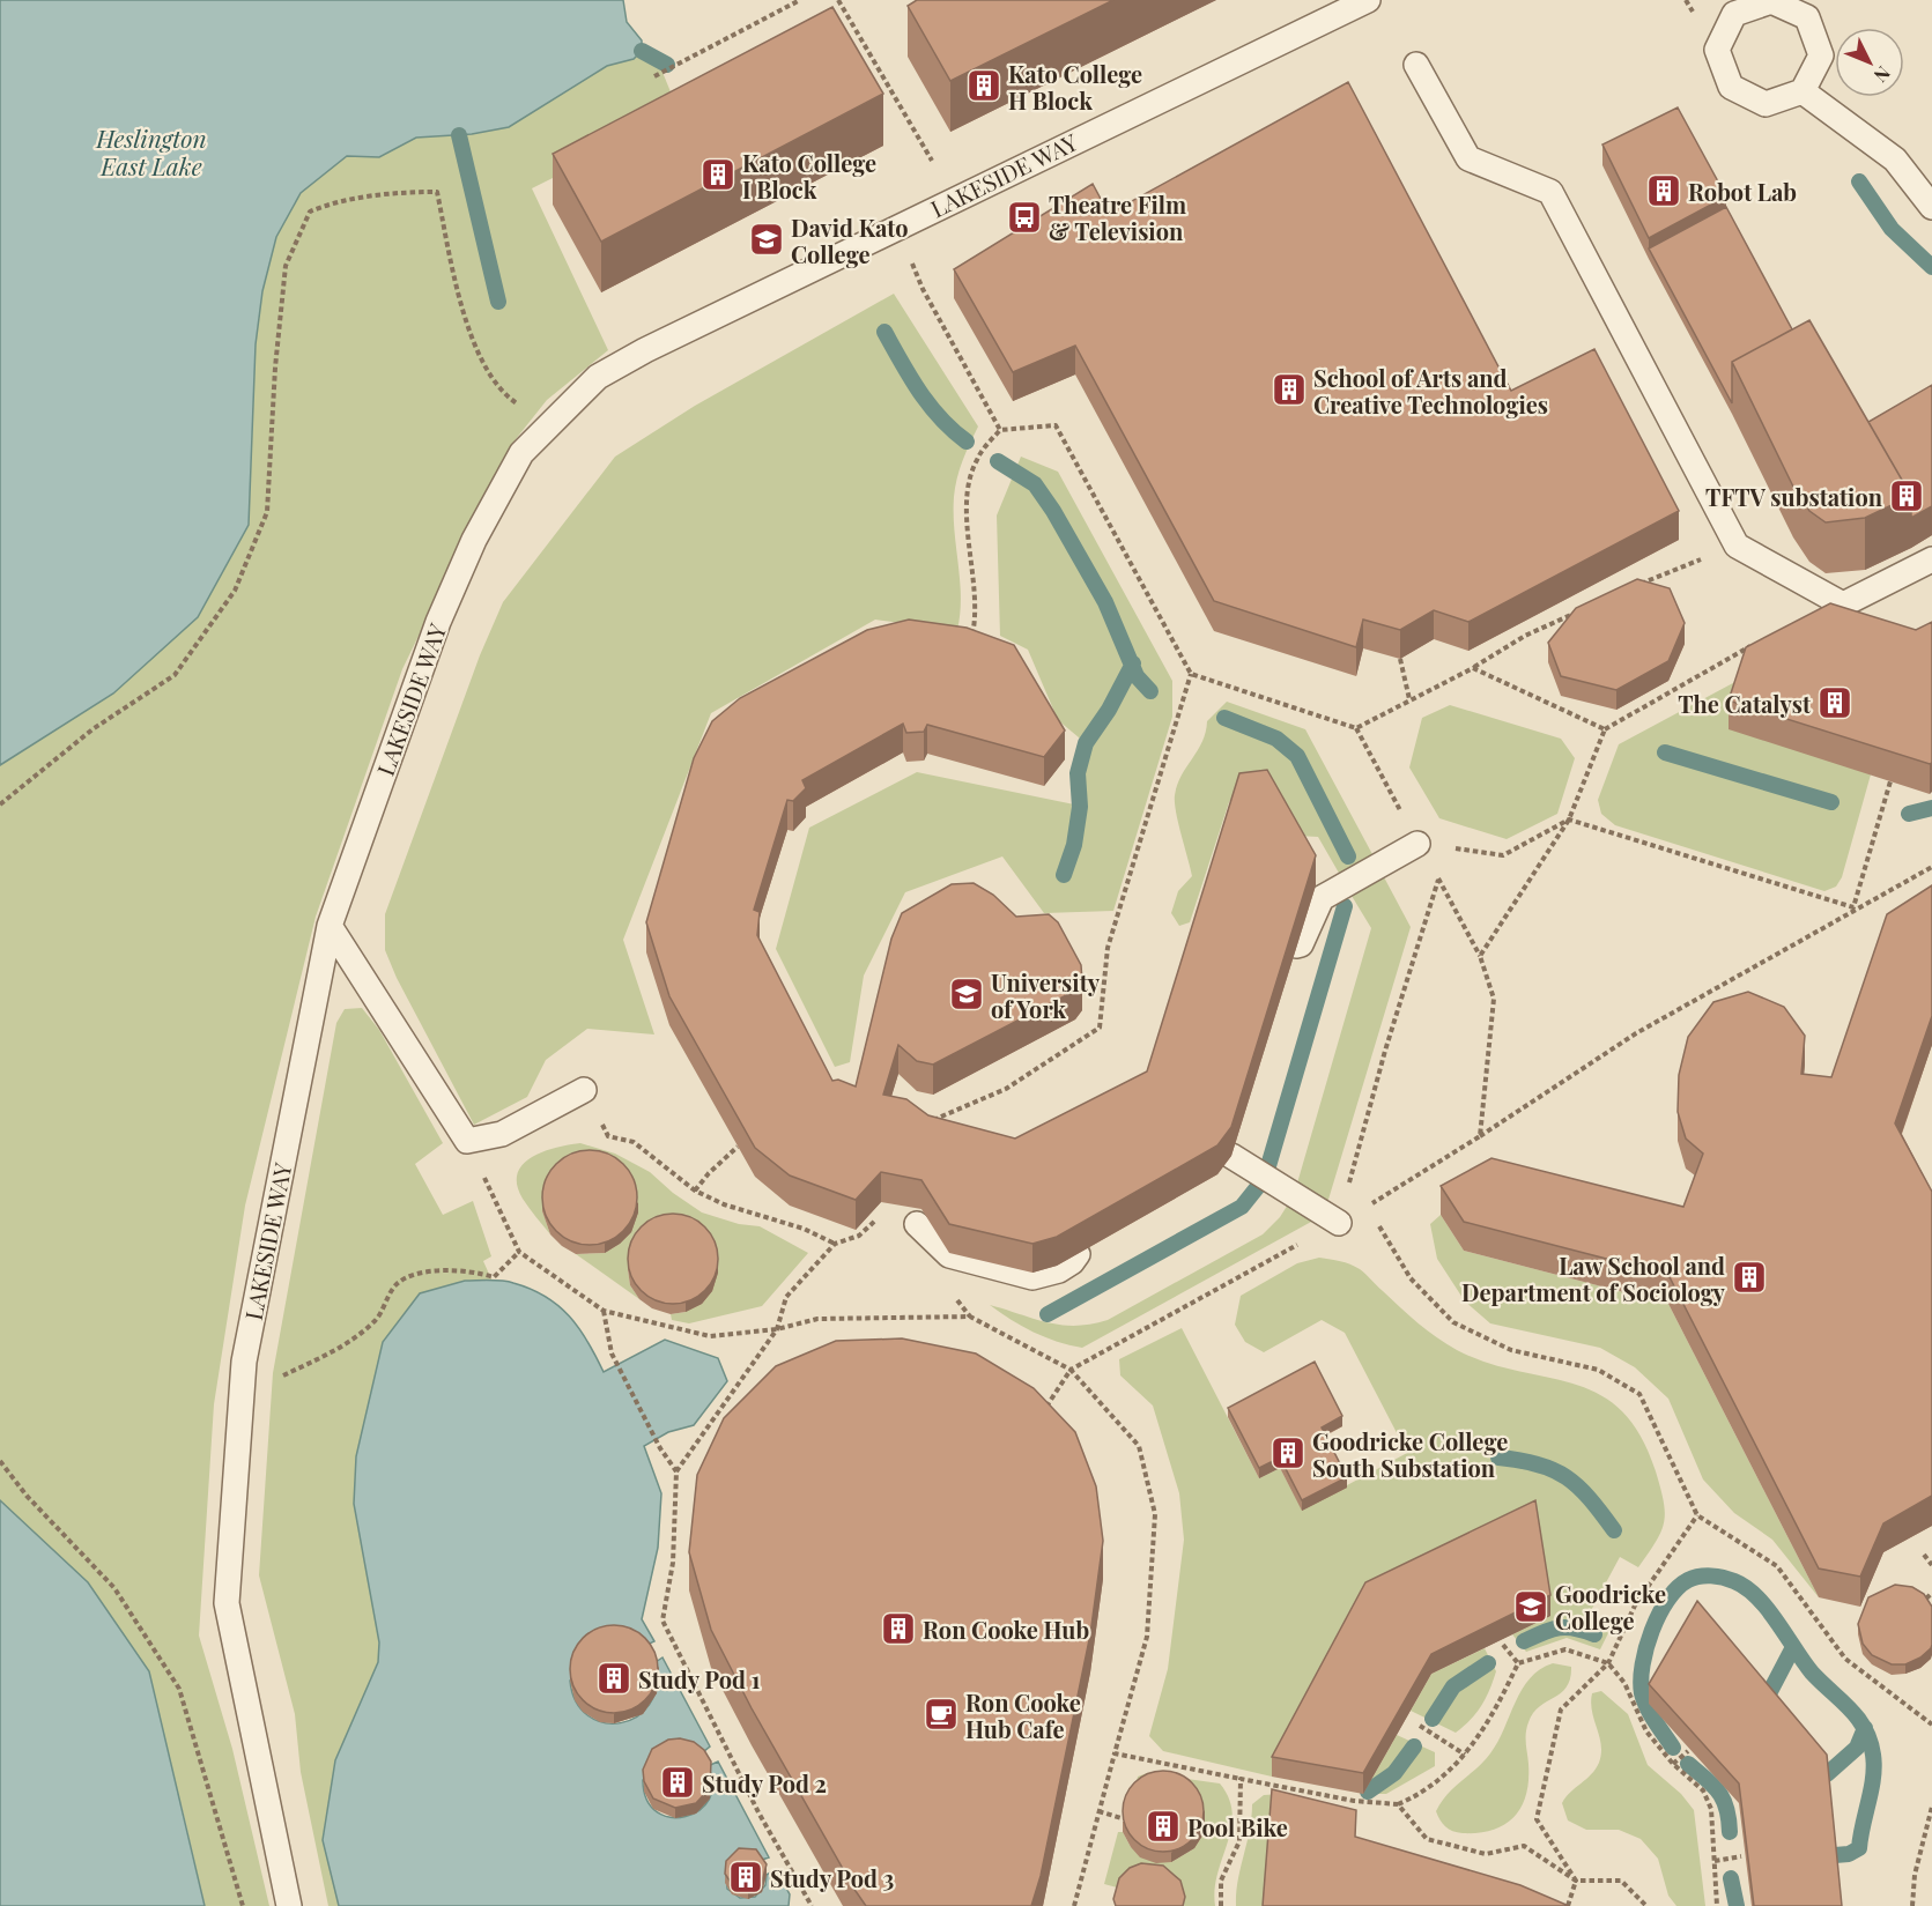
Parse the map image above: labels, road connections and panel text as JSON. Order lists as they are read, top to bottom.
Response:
{
  "streets": {
    "lane": ["LAKESIDE WAY"]
  },
  "water": ["Heslington East Lake"],
  "places": {
    "building": [
      "Kato College H Block",
      "Kato College I Block",
      "Robot Lab",
      "School of Arts and Creative Technologies",
      "TFTV substation",
      "The Catalyst",
      "Law School and Department of Sociology",
      "Goodricke College South Substation",
      "Ron Cooke Hub",
      "Study Pod 1",
      "Study Pod 2",
      "Pool Bike",
      "Study Pod 3"
    ],
    "bus stop": ["Theatre Film & Television"],
    "school or university": ["David Kato College", "University of York", "Goodricke College"],
    "cafe": ["Ron Cooke Hub Cafe"]
  },
  "north": "bottom right"
}
